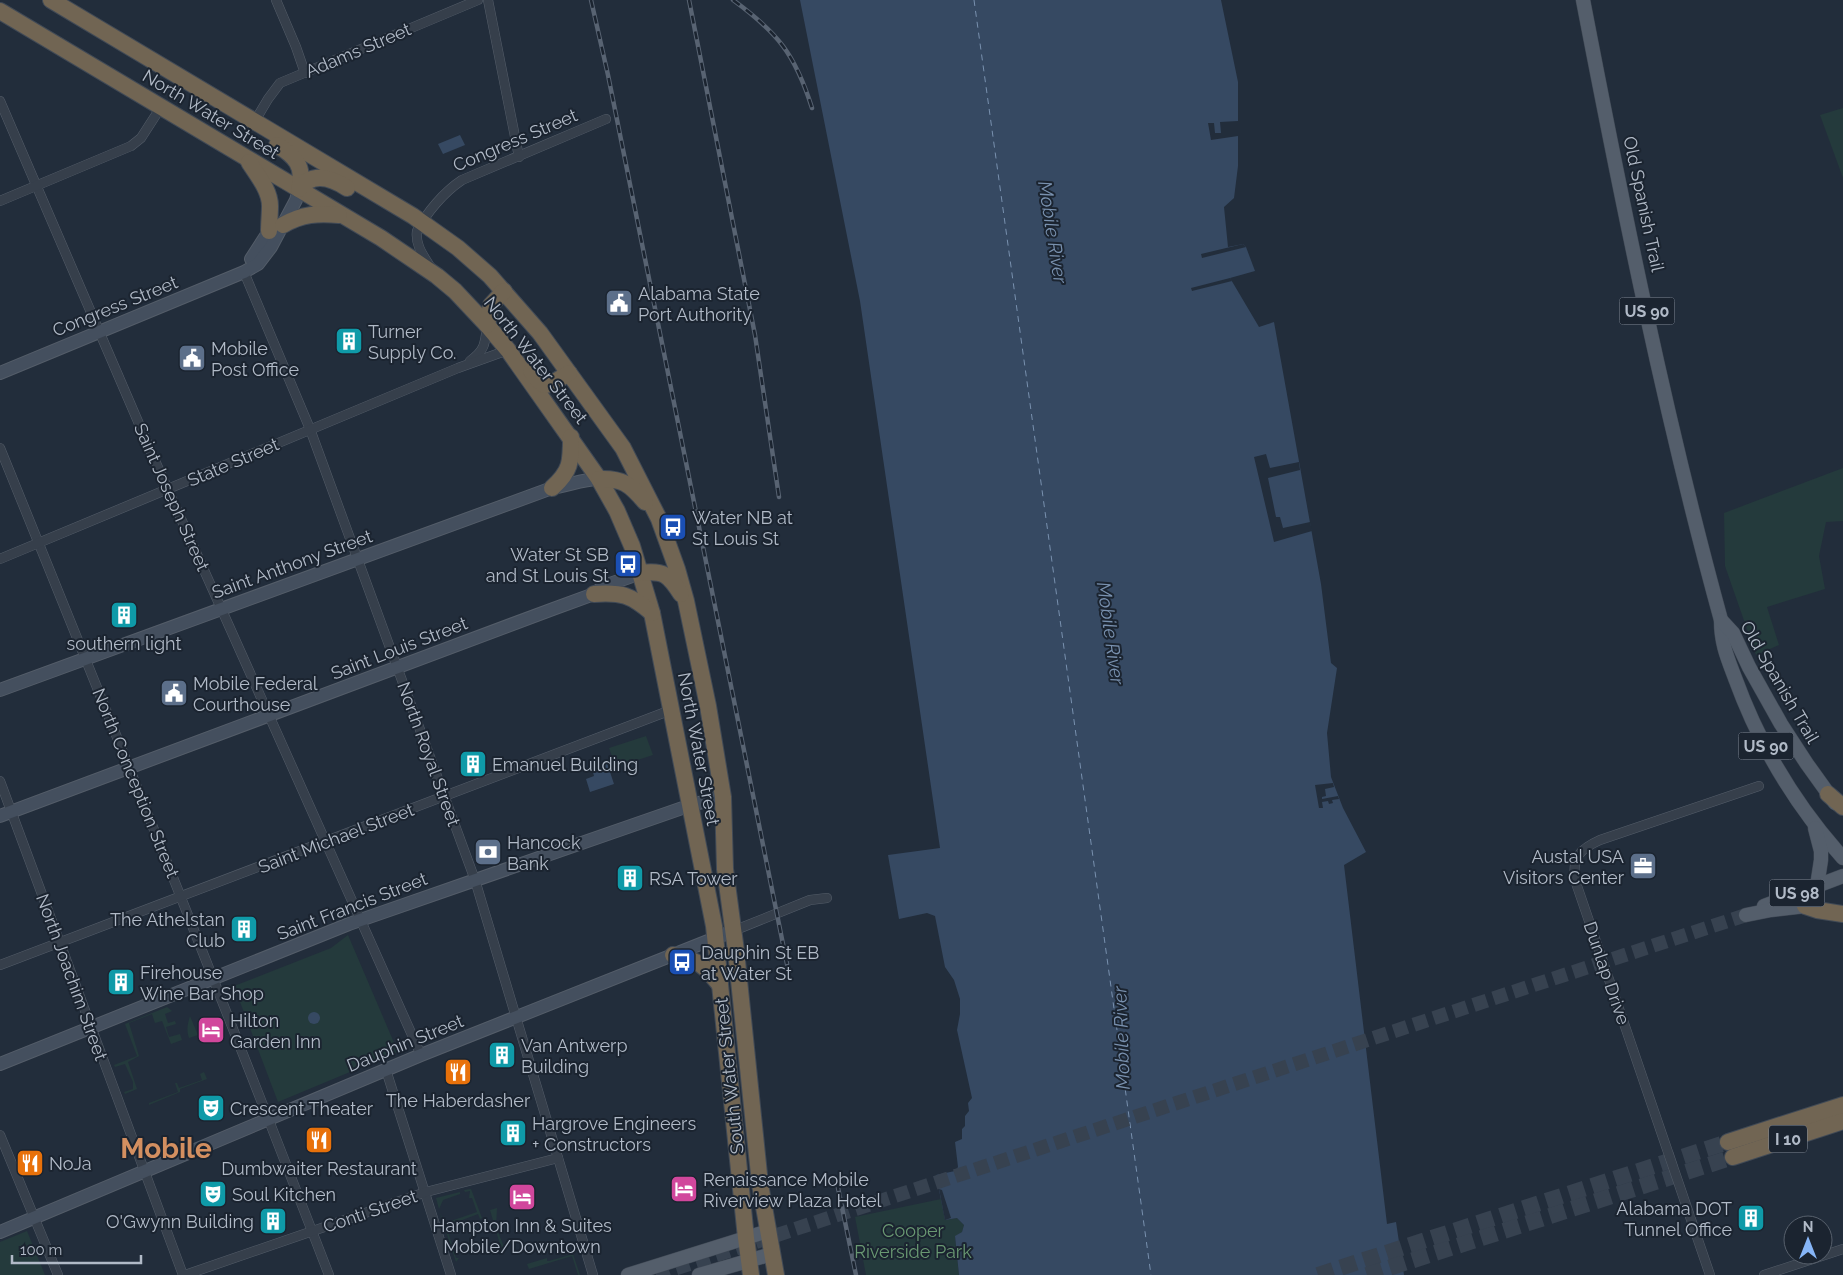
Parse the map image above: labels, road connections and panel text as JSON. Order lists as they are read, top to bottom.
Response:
{
  "streets": {
    "highway": ["North Water Street", "South Water Street", "I 10"],
    "main road": ["Old Spanish Trail", "US 90", "US 98"],
    "street": [
      "Adams Street",
      "Congress Street",
      "State Street",
      "Saint Joseph Street",
      "Saint Anthony Street",
      "Saint Louis Street",
      "North Royal Street",
      "North Conception Street",
      "Saint Michael Street",
      "Saint Francis Street",
      "Dunlap Drive",
      "North Joachim Street",
      "Dauphin Street",
      "Conti Street"
    ]
  },
  "crossings": [
    ["Adams Street", "North Water Street"],
    ["North Water Street", "Congress Street"],
    ["North Water Street", "State Street"],
    ["North Water Street", "Saint Anthony Street"],
    ["North Water Street", "Saint Louis Street"],
    ["North Water Street", "Saint Michael Street"],
    ["North Water Street", "Saint Francis Street"],
    ["North Water Street", "Dauphin Street"],
    ["North Water Street", "South Water Street"],
    ["Congress Street", "Saint Joseph Street"],
    ["Congress Street", "North Royal Street"],
    ["State Street", "Saint Joseph Street"],
    ["State Street", "North Royal Street"],
    ["State Street", "North Conception Street"],
    ["Saint Joseph Street", "Saint Anthony Street"],
    ["Saint Joseph Street", "Saint Louis Street"],
    ["Saint Joseph Street", "Saint Michael Street"],
    ["Saint Joseph Street", "Saint Francis Street"],
    ["Saint Joseph Street", "Dauphin Street"],
    ["Saint Anthony Street", "North Royal Street"],
    ["Saint Anthony Street", "North Conception Street"],
    ["Saint Louis Street", "North Royal Street"],
    ["Saint Louis Street", "North Conception Street"],
    ["Saint Louis Street", "North Joachim Street"],
    ["North Royal Street", "Saint Michael Street"],
    ["North Royal Street", "Saint Francis Street"],
    ["North Royal Street", "Dauphin Street"],
    ["North Royal Street", "Conti Street"],
    ["North Conception Street", "Saint Michael Street"],
    ["North Conception Street", "Saint Francis Street"],
    ["North Conception Street", "Dauphin Street"],
    ["North Conception Street", "Conti Street"],
    ["Saint Michael Street", "North Joachim Street"],
    ["Saint Francis Street", "North Joachim Street"],
    ["North Joachim Street", "Dauphin Street"],
    ["North Joachim Street", "Conti Street"],
    ["Dauphin Street", "South Water Street"]
  ],
  "districts": ["Mobile"],
  "water": ["Mobile River"],
  "parks": ["Cooper Riverside Park"],
  "places": {
    "public building": ["Alabama State Port Authority", "Mobile Post Office", "Mobile Federal Courthouse"],
    "building": [
      "Turner Supply Co.",
      "southern light",
      "Emanuel Building",
      "RSA Tower",
      "The Athelstan Club",
      "Firehouse Wine Bar Shop",
      "Van Antwerp Building",
      "Hargrove Engineers + Constructors",
      "Alabama DOT Tunnel Office",
      "O'Gwynn Building"
    ],
    "bus stop": ["Water NB at St Louis St", "Water St SB and St Louis St", "Dauphin St EB at Water St"],
    "bank": ["Hancock Bank"],
    "office": ["Austal USA Visitors Center"],
    "hotel": ["Hilton Garden Inn", "Renaissance Mobile Riverview Plaza Hotel", "Hampton Inn & Suites Mobile/Downtown"],
    "restaurant": ["The Haberdasher", "Dumbwaiter Restaurant", "NoJa"],
    "theatre": ["Crescent Theater", "Soul Kitchen"]
  },
  "scale_bar": "100 m",
  "north": "top"
}
